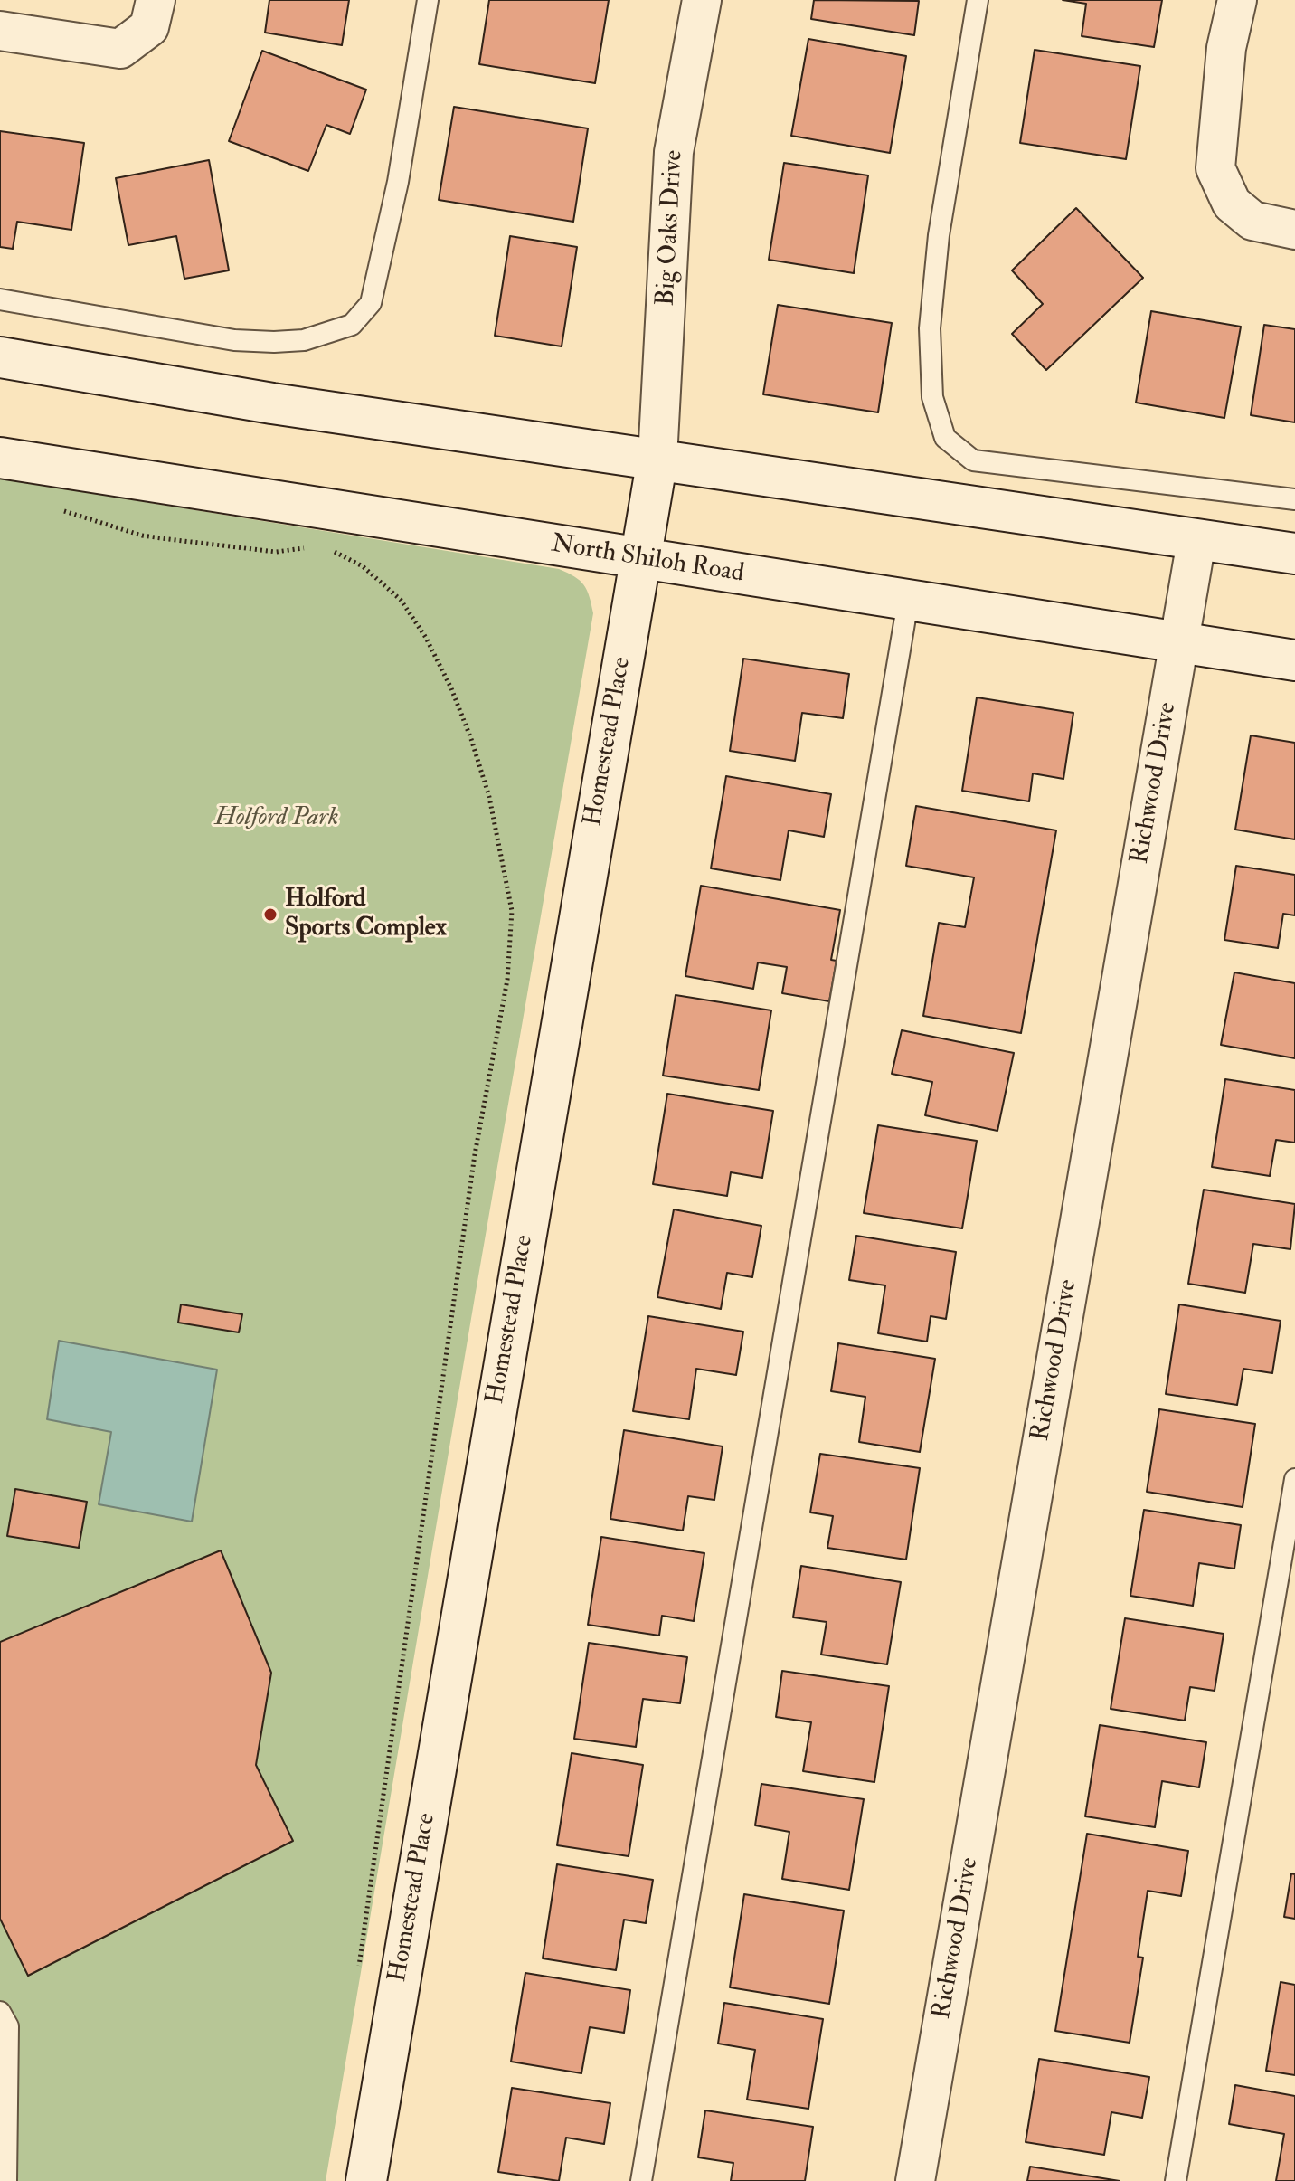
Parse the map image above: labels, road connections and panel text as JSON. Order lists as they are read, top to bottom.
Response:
{
  "streets": {
    "main road": ["North Shiloh Road", "Homestead Place"],
    "street": ["Big Oaks Drive", "Richwood Drive"]
  },
  "crossings": [
    ["Big Oaks Drive", "Homestead Place"],
    ["North Shiloh Road", "Homestead Place"],
    ["North Shiloh Road", "Richwood Drive"]
  ],
  "parks": ["Holford Park"],
  "places": ["Holford Sports Complex"]
}
